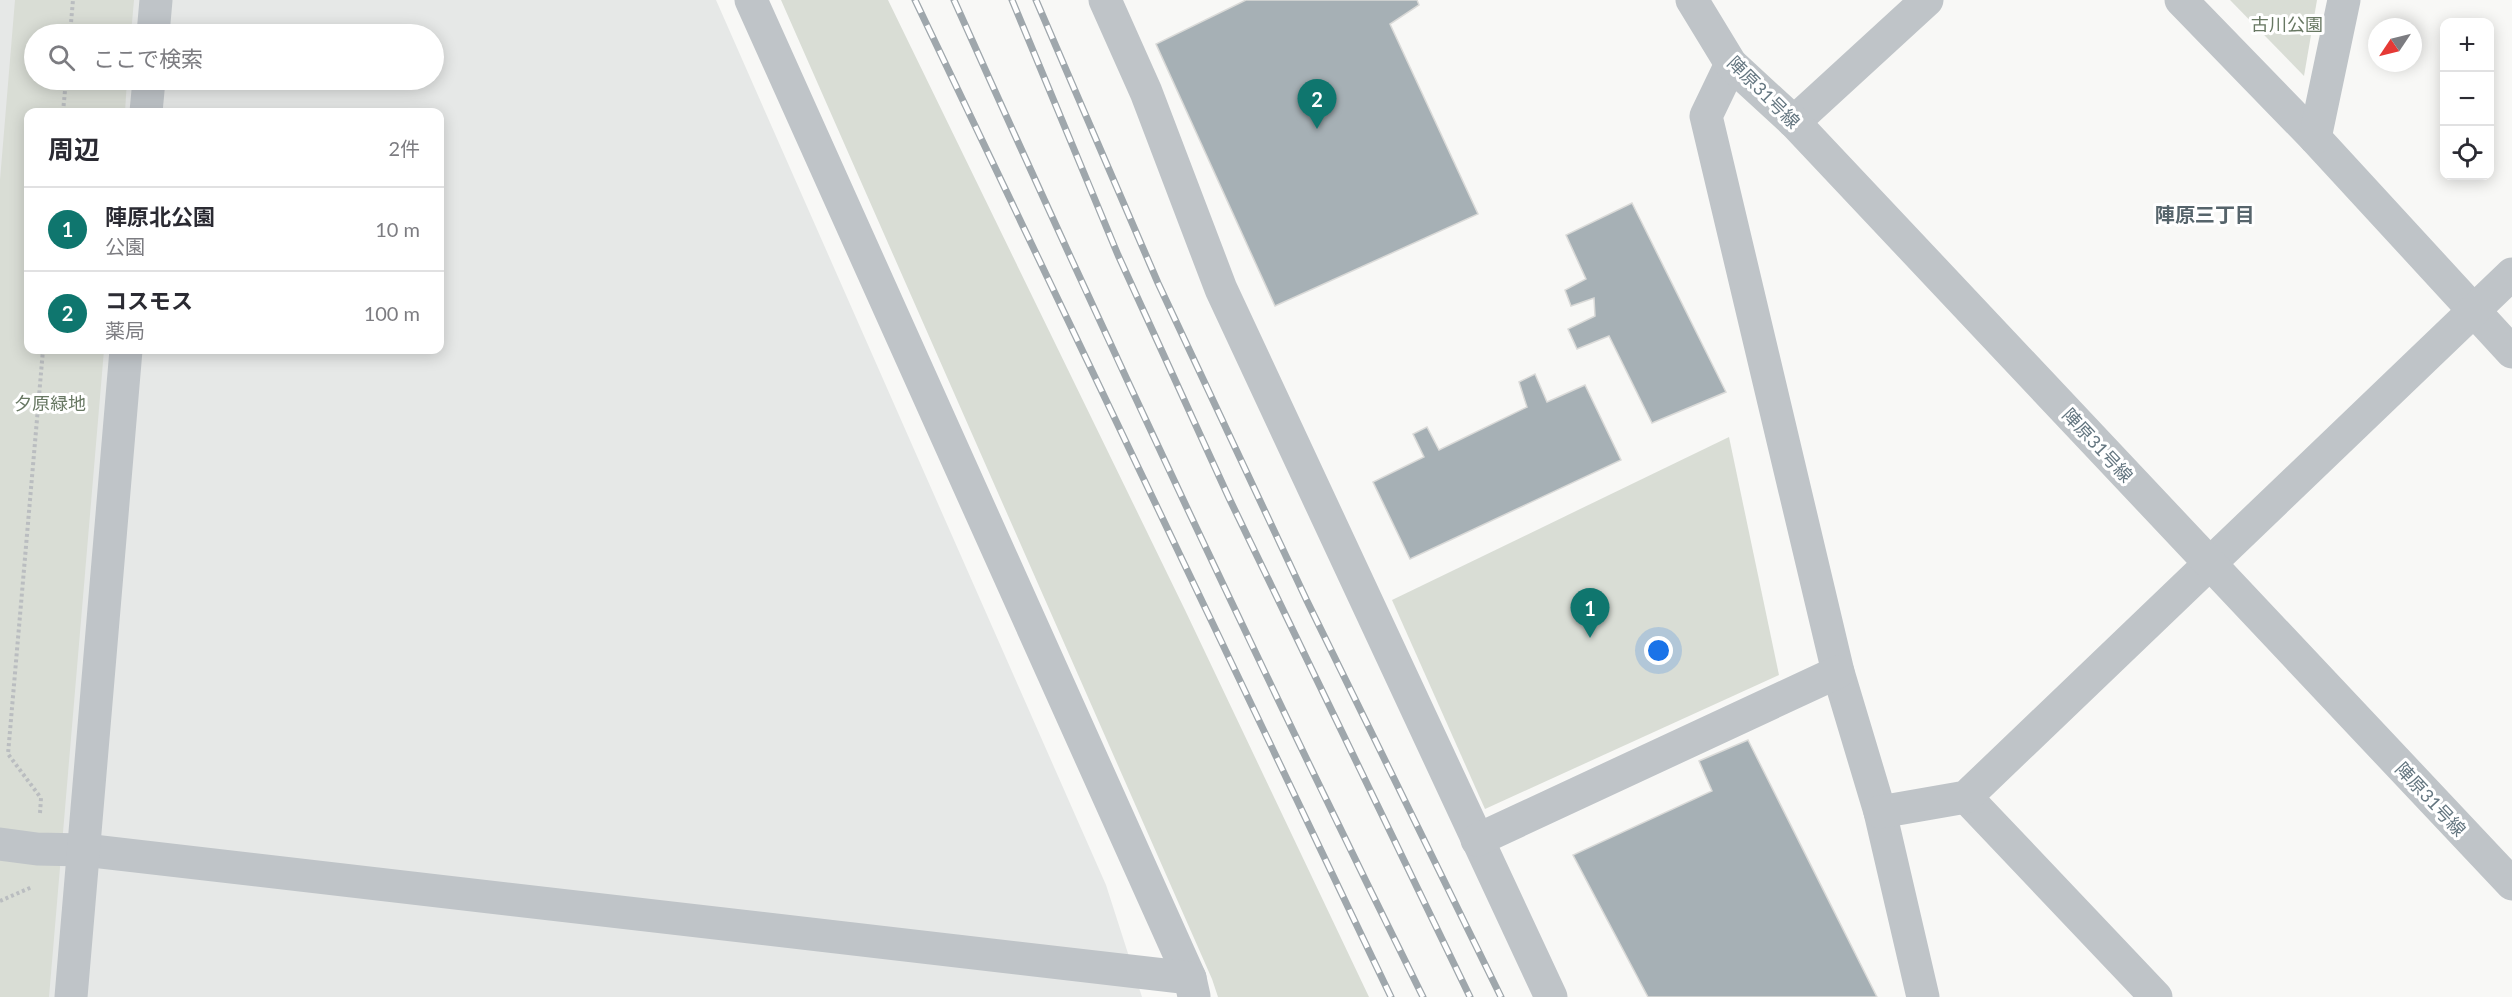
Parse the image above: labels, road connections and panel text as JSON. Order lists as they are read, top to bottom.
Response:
{
  "streets": {
    "street": ["陣原31号線"]
  },
  "districts": ["陣原三丁目"],
  "parks": ["古川公園", "夕原緑地"],
  "north": "bottom left",
  "page": {
    "map_buttons": ["+", "−"],
    "search": "ここで検索",
    "pins": ["2", "1"],
    "heading": ["周辺", "2件"],
    "list": [
      {
        "mark": "1",
        "name": "陣原北公園",
        "note": "公園",
        "value": "10 m"
      },
      {
        "mark": "2",
        "name": "コスモス",
        "note": "薬局",
        "value": "100 m"
      }
    ]
  }
}
